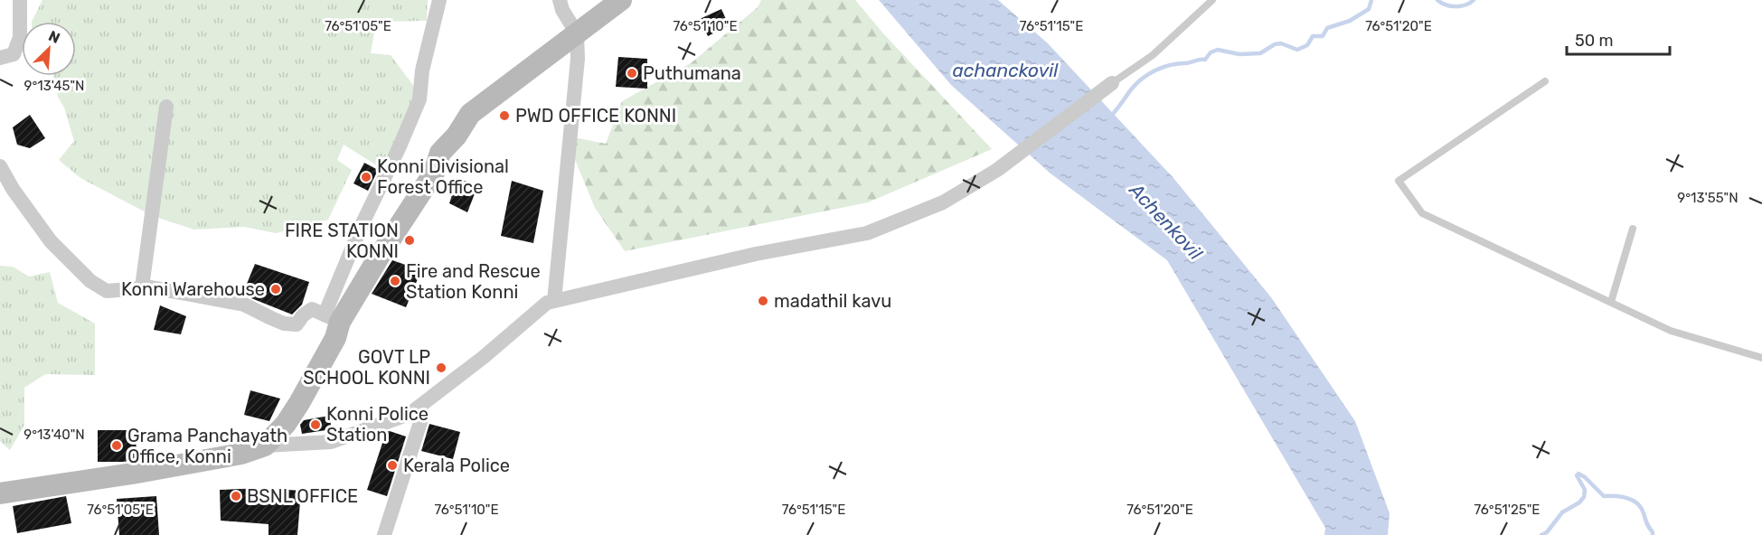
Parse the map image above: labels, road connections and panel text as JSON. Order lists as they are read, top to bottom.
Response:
{
  "water": ["achanckovil", "Achenkovil"],
  "places": [
    "Puthumana",
    "PWD OFFICE KONNI",
    "Konni Divisional Forest Office",
    "FIRE STATION KONNI",
    "Fire and Rescue Station Konni",
    "Konni Warehouse",
    "madathil kavu",
    "GOVT LP SCHOOL KONNI",
    "Konni Police Station",
    "Grama Panchayath Office, Konni",
    "Kerala Police",
    "BSNL OFFICE"
  ],
  "scale_bar": "50 m",
  "north": "top right",
  "coordinates": [
    "76°51'05\"E",
    "76°51'10\"E",
    "76°51'15\"E",
    "76°51'20\"E",
    "9°13'45\"N",
    "9°13'55\"N",
    "9°13'40\"N",
    "76°51'25\"E"
  ]
}
